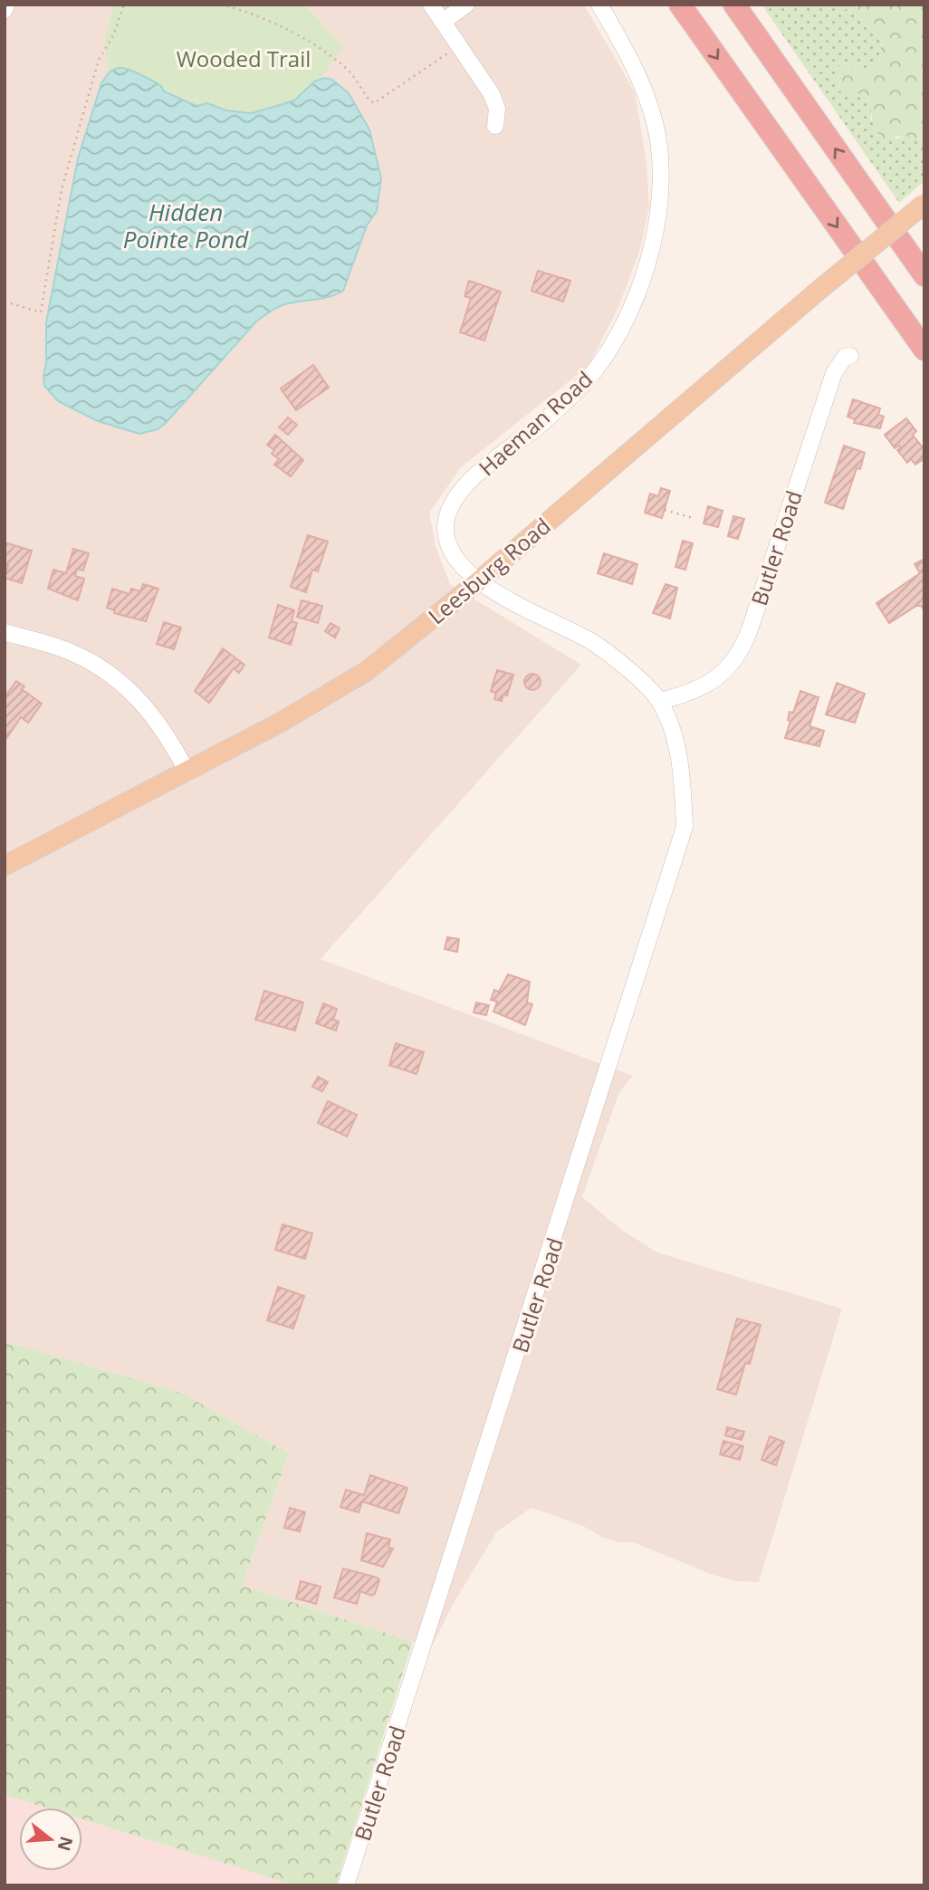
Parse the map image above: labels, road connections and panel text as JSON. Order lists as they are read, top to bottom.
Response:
{
  "streets": {
    "main road": ["Leesburg Road"],
    "street": ["Haeman Road", "Butler Road"]
  },
  "crossings": [
    ["Haeman Road", "Butler Road"],
    ["Haeman Road", "Leesburg Road"],
    ["Butler Road", "Leesburg Road"]
  ],
  "water": ["Hidden Pointe Pond"],
  "parks": ["Wooded Trail"],
  "north": "right"
}
